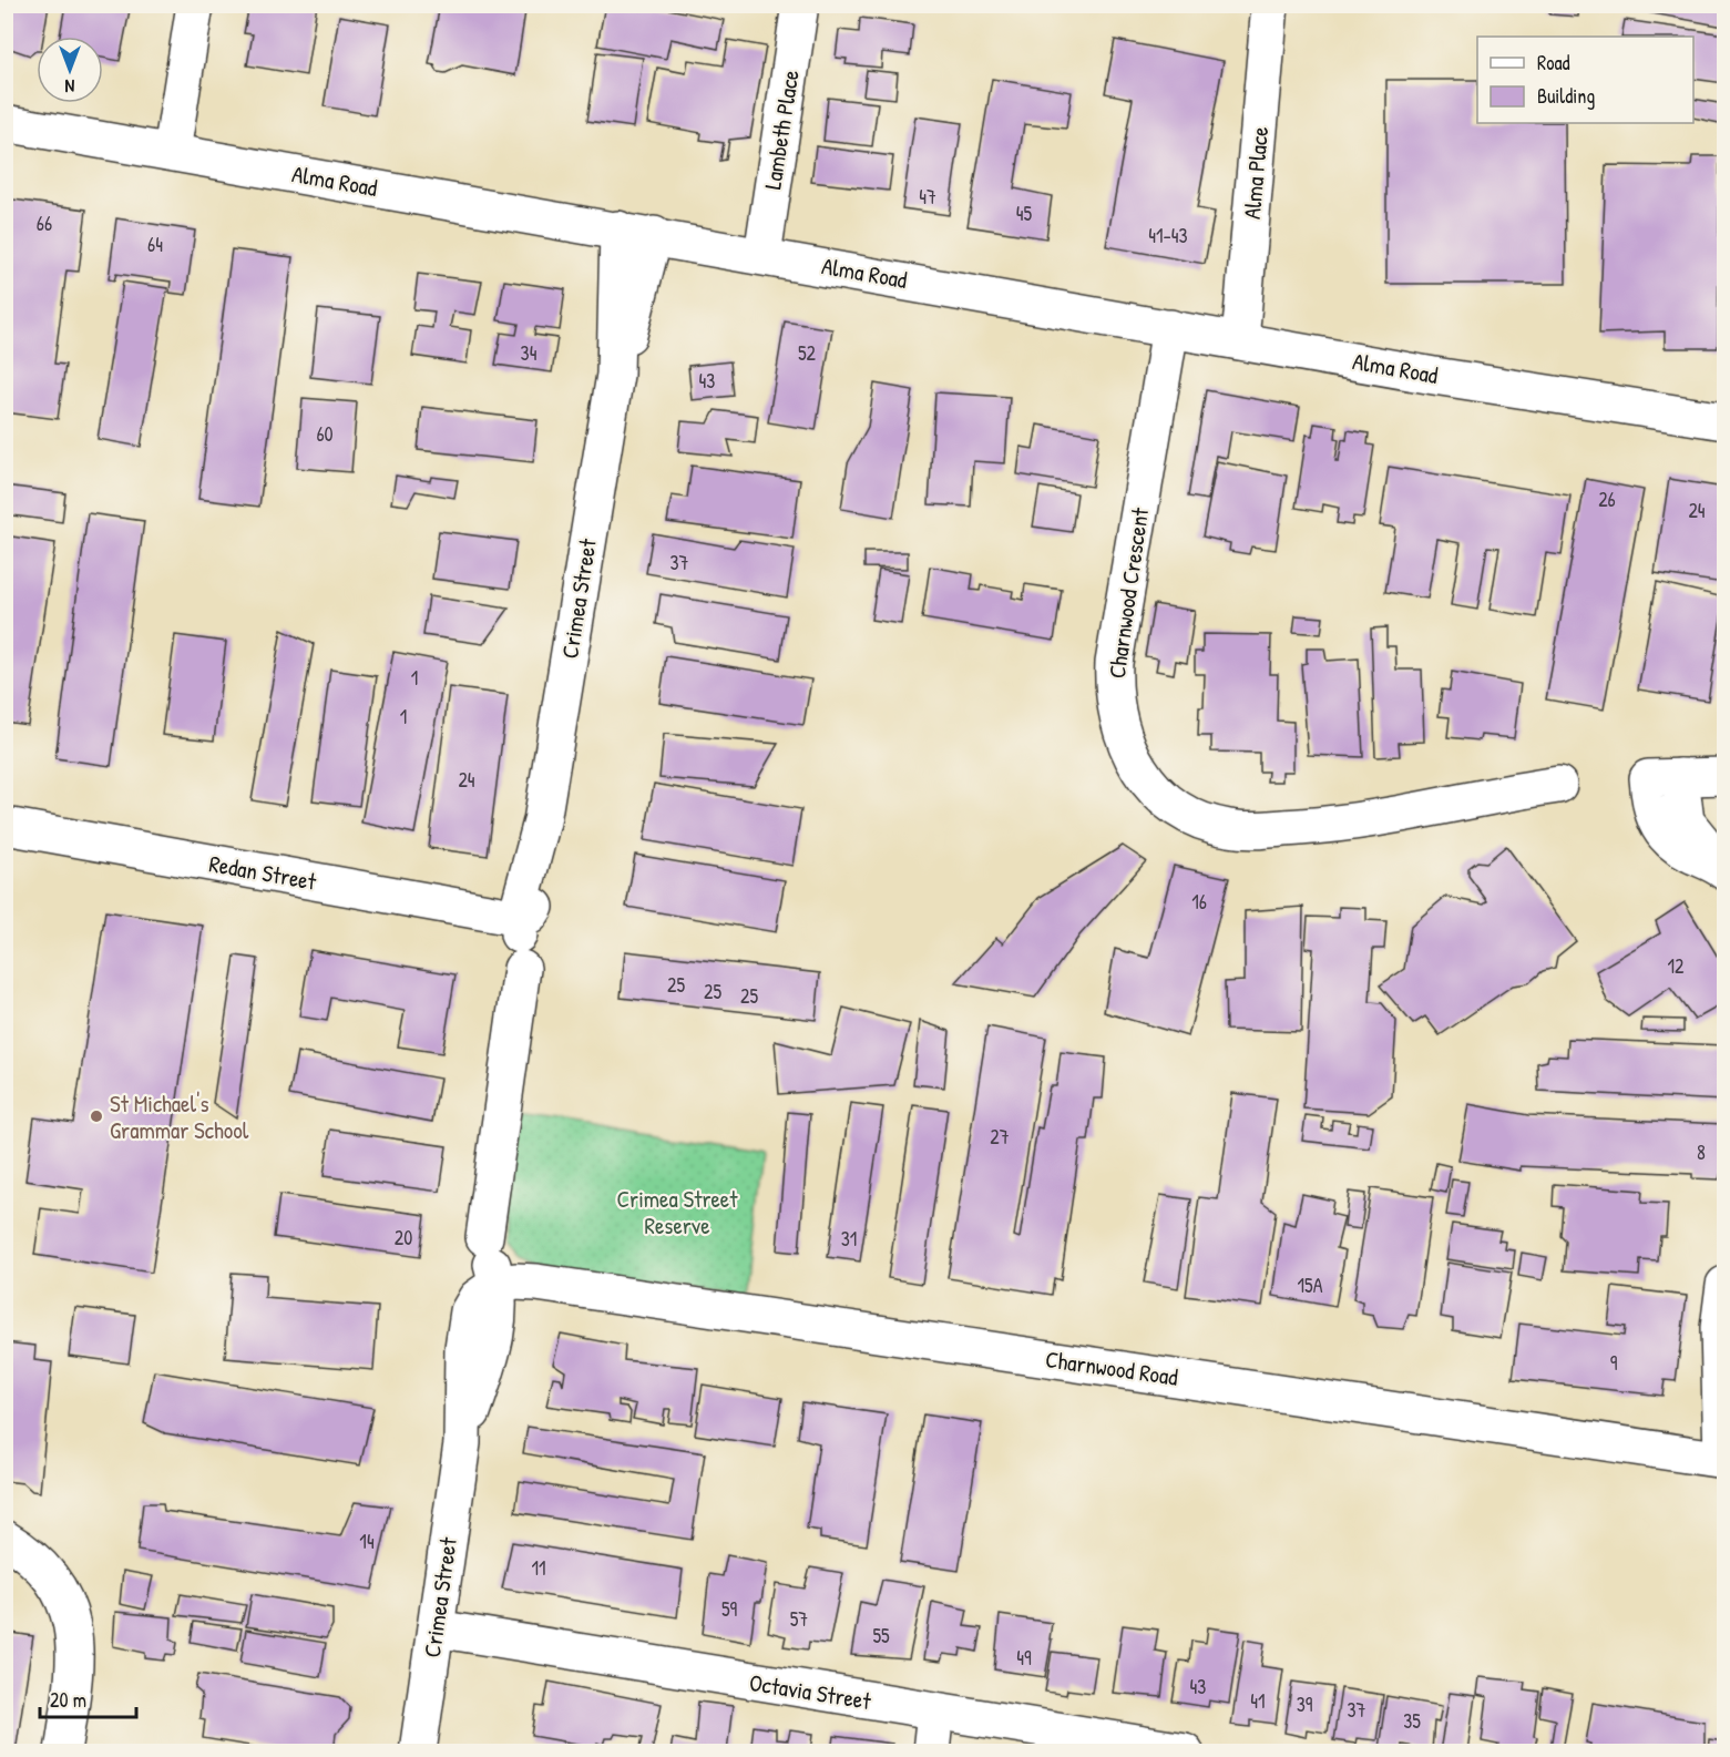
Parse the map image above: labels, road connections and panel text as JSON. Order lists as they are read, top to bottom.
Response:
{
  "streets": {
    "street": [
      "Lambeth Place",
      "Alma Place",
      "Alma Road",
      "Charnwood Crescent",
      "Crimea Street",
      "Redan Street",
      "Charnwood Road",
      "Octavia Street"
    ]
  },
  "crossings": [
    ["Lambeth Place", "Alma Road"],
    ["Alma Place", "Alma Road"],
    ["Alma Road", "Charnwood Crescent"],
    ["Alma Road", "Crimea Street"],
    ["Crimea Street", "Redan Street"],
    ["Crimea Street", "Charnwood Road"],
    ["Crimea Street", "Octavia Street"]
  ],
  "parks": ["Crimea Street Reserve"],
  "places": ["St Michael's Grammar School"],
  "house_numbers": [
    "47",
    "45",
    "66",
    "41-43",
    "64",
    "34",
    "52",
    "43",
    "60",
    "26",
    "24",
    "37",
    "1",
    "1",
    "24",
    "16",
    "12",
    "25",
    "25",
    "25",
    "27",
    "8",
    "20",
    "31",
    "15A",
    "9",
    "14",
    "11",
    "59",
    "57",
    "55",
    "49",
    "43",
    "41",
    "39",
    "37",
    "35"
  ],
  "legend": ["Road", "Building"],
  "scale_bar": "20 m",
  "north": "bottom"
}
